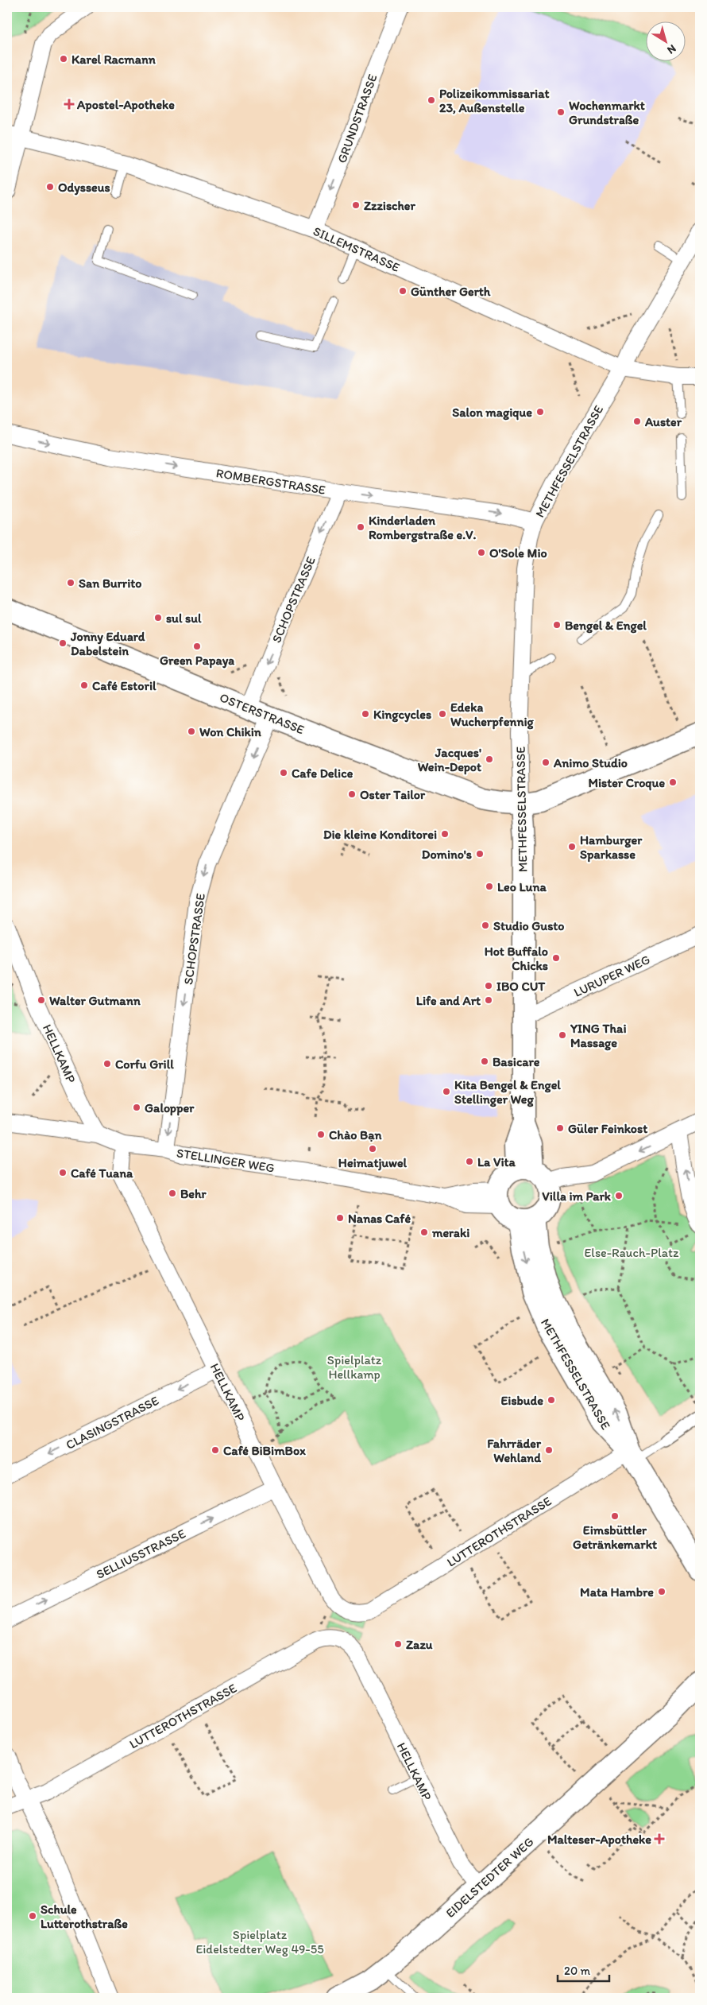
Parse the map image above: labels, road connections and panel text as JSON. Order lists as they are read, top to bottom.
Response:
{
  "streets": {
    "street": [
      "GRUNDSTRASSE",
      "SILLEMSTRASSE",
      "METHFESSELSTRASSE",
      "ROMBERGSTRASSE",
      "SCHOPSTRASSE",
      "OSTERSTRASSE",
      "LURUPER WEG",
      "HELLKAMP",
      "STELLINGER WEG",
      "CLASINGSTRASSE",
      "LUTTEROTHSTRASSE",
      "SELLIUSSTRASSE",
      "EIDELSTEDTER WEG"
    ]
  },
  "crossings": [
    ["GRUNDSTRASSE", "SILLEMSTRASSE"],
    ["SILLEMSTRASSE", "METHFESSELSTRASSE"],
    ["METHFESSELSTRASSE", "ROMBERGSTRASSE"],
    ["METHFESSELSTRASSE", "OSTERSTRASSE"],
    ["METHFESSELSTRASSE", "LURUPER WEG"],
    ["METHFESSELSTRASSE", "STELLINGER WEG"],
    ["METHFESSELSTRASSE", "LUTTEROTHSTRASSE"],
    ["ROMBERGSTRASSE", "SCHOPSTRASSE"],
    ["SCHOPSTRASSE", "OSTERSTRASSE"],
    ["SCHOPSTRASSE", "STELLINGER WEG"],
    ["HELLKAMP", "STELLINGER WEG"],
    ["HELLKAMP", "CLASINGSTRASSE"],
    ["HELLKAMP", "LUTTEROTHSTRASSE"],
    ["HELLKAMP", "SELLIUSSTRASSE"],
    ["HELLKAMP", "EIDELSTEDTER WEG"]
  ],
  "one_way": [
    "GRUNDSTRASSE",
    "ROMBERGSTRASSE",
    "SCHOPSTRASSE",
    "CLASINGSTRASSE",
    "SELLIUSSTRASSE"
  ],
  "parks": ["Else-Rauch-Platz", "Spielplatz Hellkamp", "Spielplatz Eidelstedter Weg 49-55"],
  "places": {
    "other": [
      "Karel Racmann",
      "Polizeikommissariat 23, Außenstelle",
      "Wochenmarkt Grundstraße",
      "Odysseus",
      "Zzzischer",
      "Günther Gerth",
      "Salon magique",
      "Auster",
      "Kinderladen Rombergstraße e.V.",
      "O'Sole Mio",
      "San Burrito",
      "sul sul",
      "Bengel & Engel",
      "Jonny Eduard Dabelstein",
      "Green Papaya",
      "Café Estoril",
      "Kingcycles",
      "Edeka Wucherpfennig",
      "Won Chikin",
      "Jacques' Wein-Depot",
      "Animo Studio",
      "Cafe Delice",
      "Mister Croque",
      "Oster Tailor",
      "Die kleine Konditorei",
      "Hamburger Sparkasse",
      "Domino's",
      "Leo Luna",
      "Studio Gusto",
      "Hot Buffalo Chicks",
      "IBO CUT",
      "Walter Gutmann",
      "Life and Art",
      "YING Thai Massage",
      "Basicare",
      "Corfu Grill",
      "Kita Bengel & Engel Stellinger Weg",
      "Galopper",
      "Güler Feinkost",
      "Chào Bạn",
      "Heimatjuwel",
      "La Vita",
      "Café Tuana",
      "Behr",
      "Villa im Park",
      "Nanas Café",
      "meraki",
      "Eisbude",
      "Café BiBimBox",
      "Fahrräder Wehland",
      "Eimsbüttler Getränkemarkt",
      "Mata Hambre",
      "Zazu",
      "Schule Lutterothstraße"
    ],
    "health": ["Apostel-Apotheke", "Malteser-Apotheke"]
  },
  "scale_bar": "20 m",
  "north": "bottom right"
}
